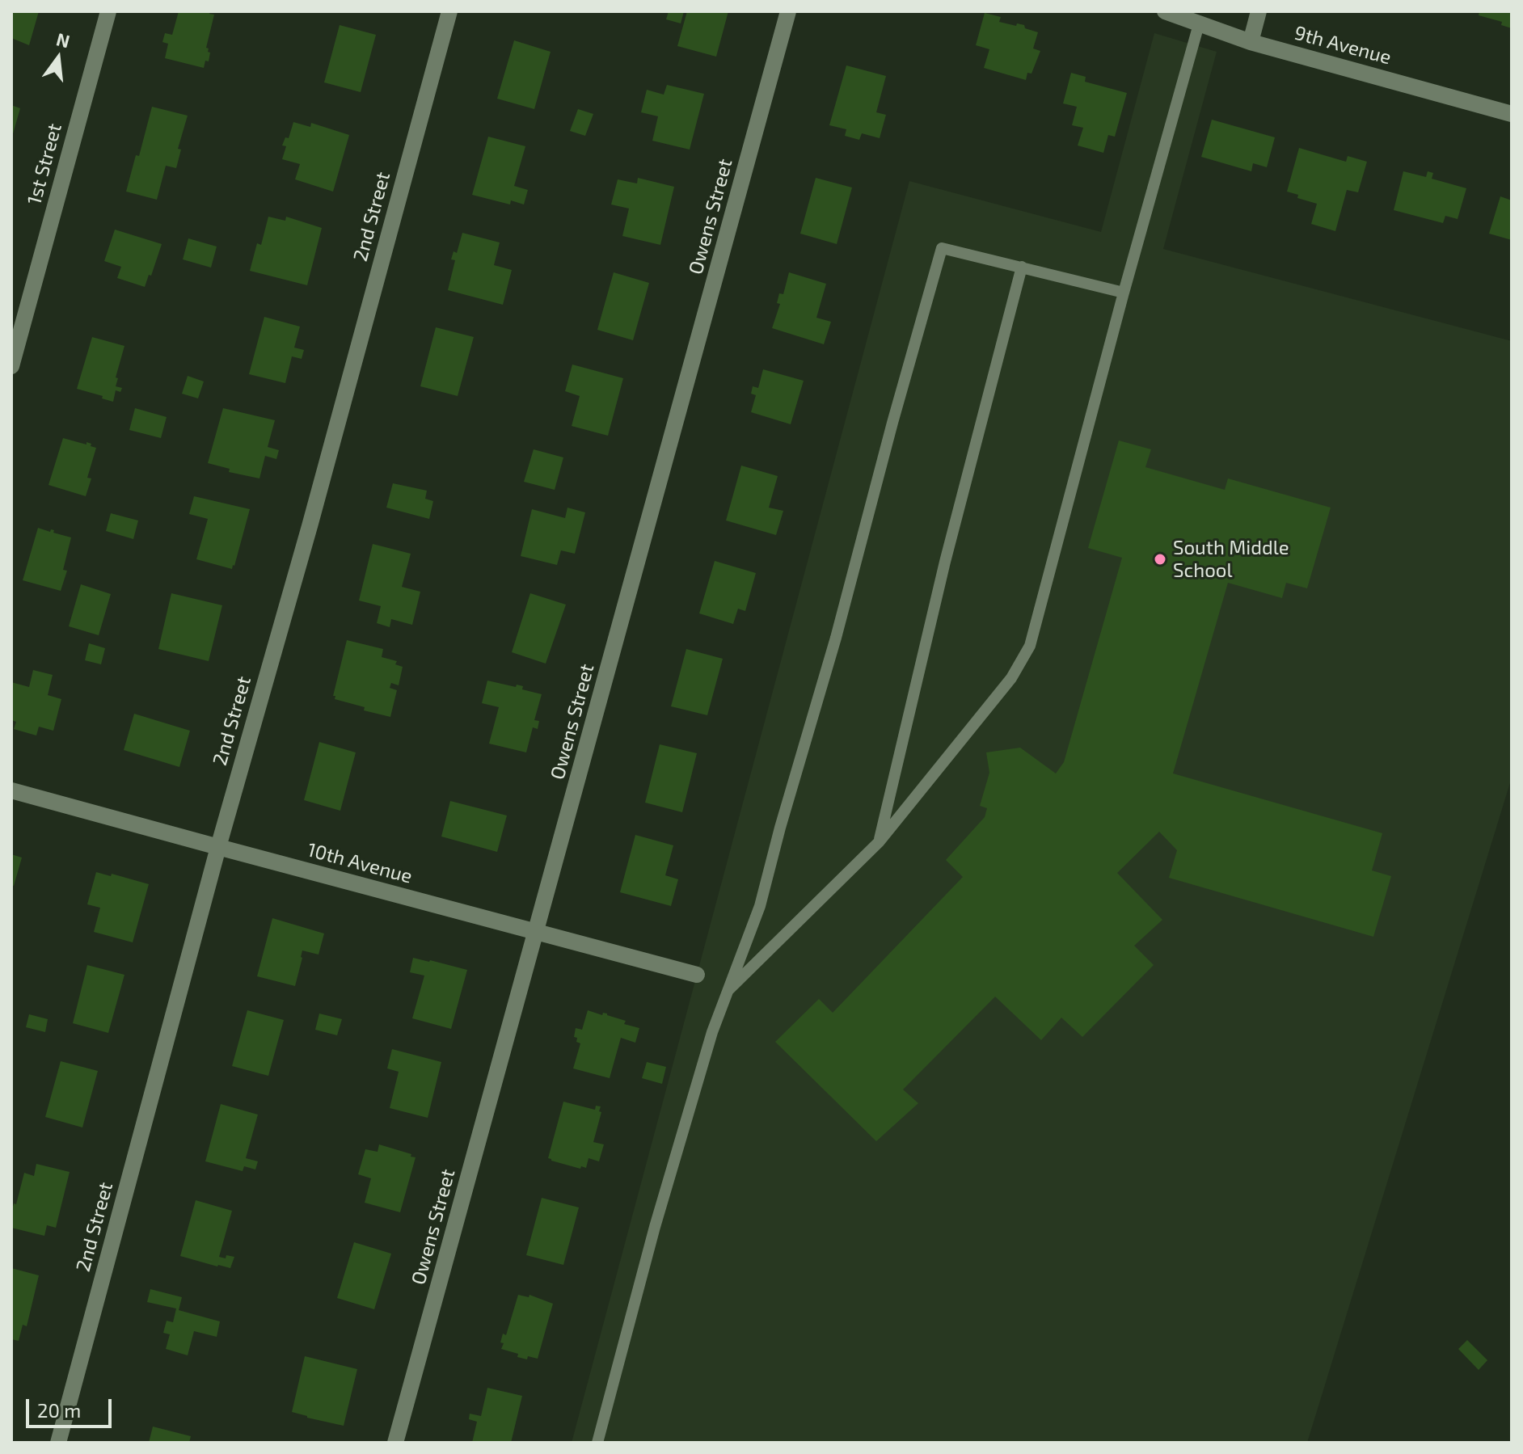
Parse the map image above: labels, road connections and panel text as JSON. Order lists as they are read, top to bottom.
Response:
{
  "streets": {
    "street": [
      "9th Avenue",
      "1st Street",
      "2nd Street",
      "Owens Street",
      "10th Avenue"
    ]
  },
  "crossings": [
    ["2nd Street", "10th Avenue"],
    ["Owens Street", "10th Avenue"]
  ],
  "places": ["South Middle School"],
  "scale_bar": "20 m",
  "north": "top"
}
